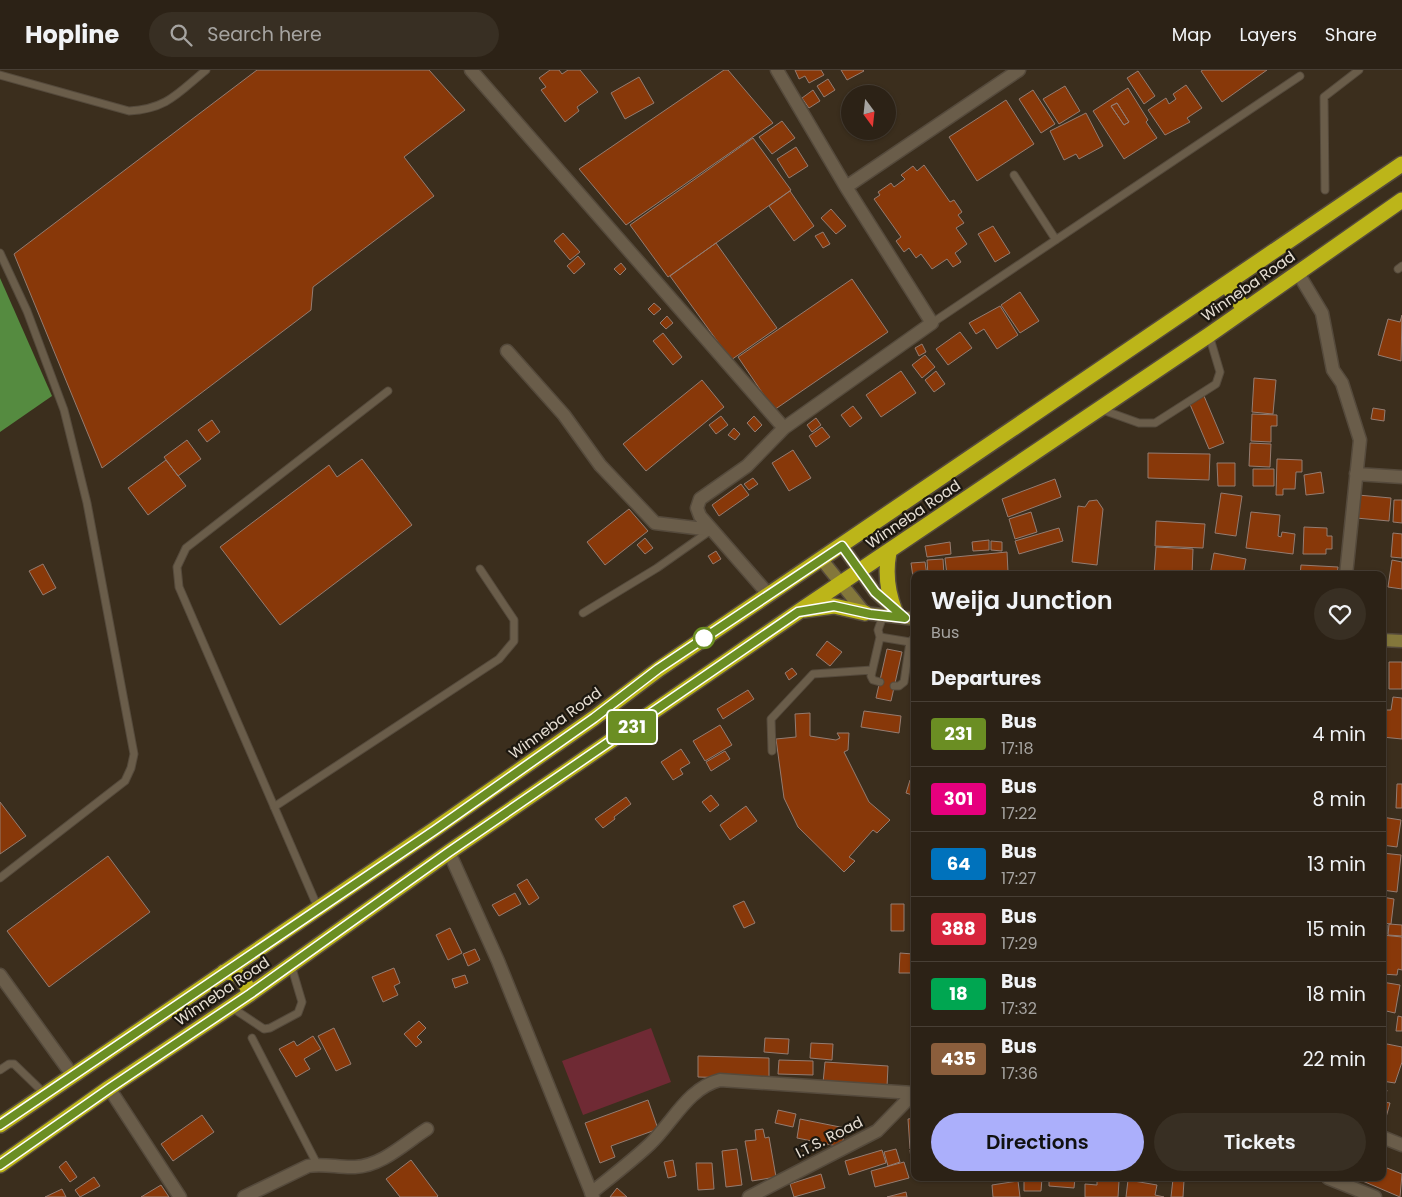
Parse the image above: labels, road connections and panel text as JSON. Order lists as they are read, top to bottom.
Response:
{
  "streets": {
    "highway": ["Winneba Road"],
    "street": ["I.T.S. Road"]
  },
  "lines": ["bus line 231"],
  "north": "bottom",
  "page": {
    "header": "Hopline",
    "search": "Search here",
    "nav": ["Map", "Layers", "Share"],
    "on_map": "231",
    "heading": [
      ["Weija Junction", "Bus"],
      "Departures"
    ],
    "list": [
      {
        "mark": "231",
        "name": "Bus",
        "note": "17:18",
        "value": "4 min"
      },
      {
        "mark": "301",
        "name": "Bus",
        "note": "17:22",
        "value": "8 min"
      },
      {
        "mark": "64",
        "name": "Bus",
        "note": "17:27",
        "value": "13 min"
      },
      {
        "mark": "388",
        "name": "Bus",
        "note": "17:29",
        "value": "15 min"
      },
      {
        "mark": "18",
        "name": "Bus",
        "note": "17:32",
        "value": "18 min"
      },
      {
        "mark": "435",
        "name": "Bus",
        "note": "17:36",
        "value": "22 min"
      }
    ],
    "buttons": ["Directions", "Tickets"]
  }
}
